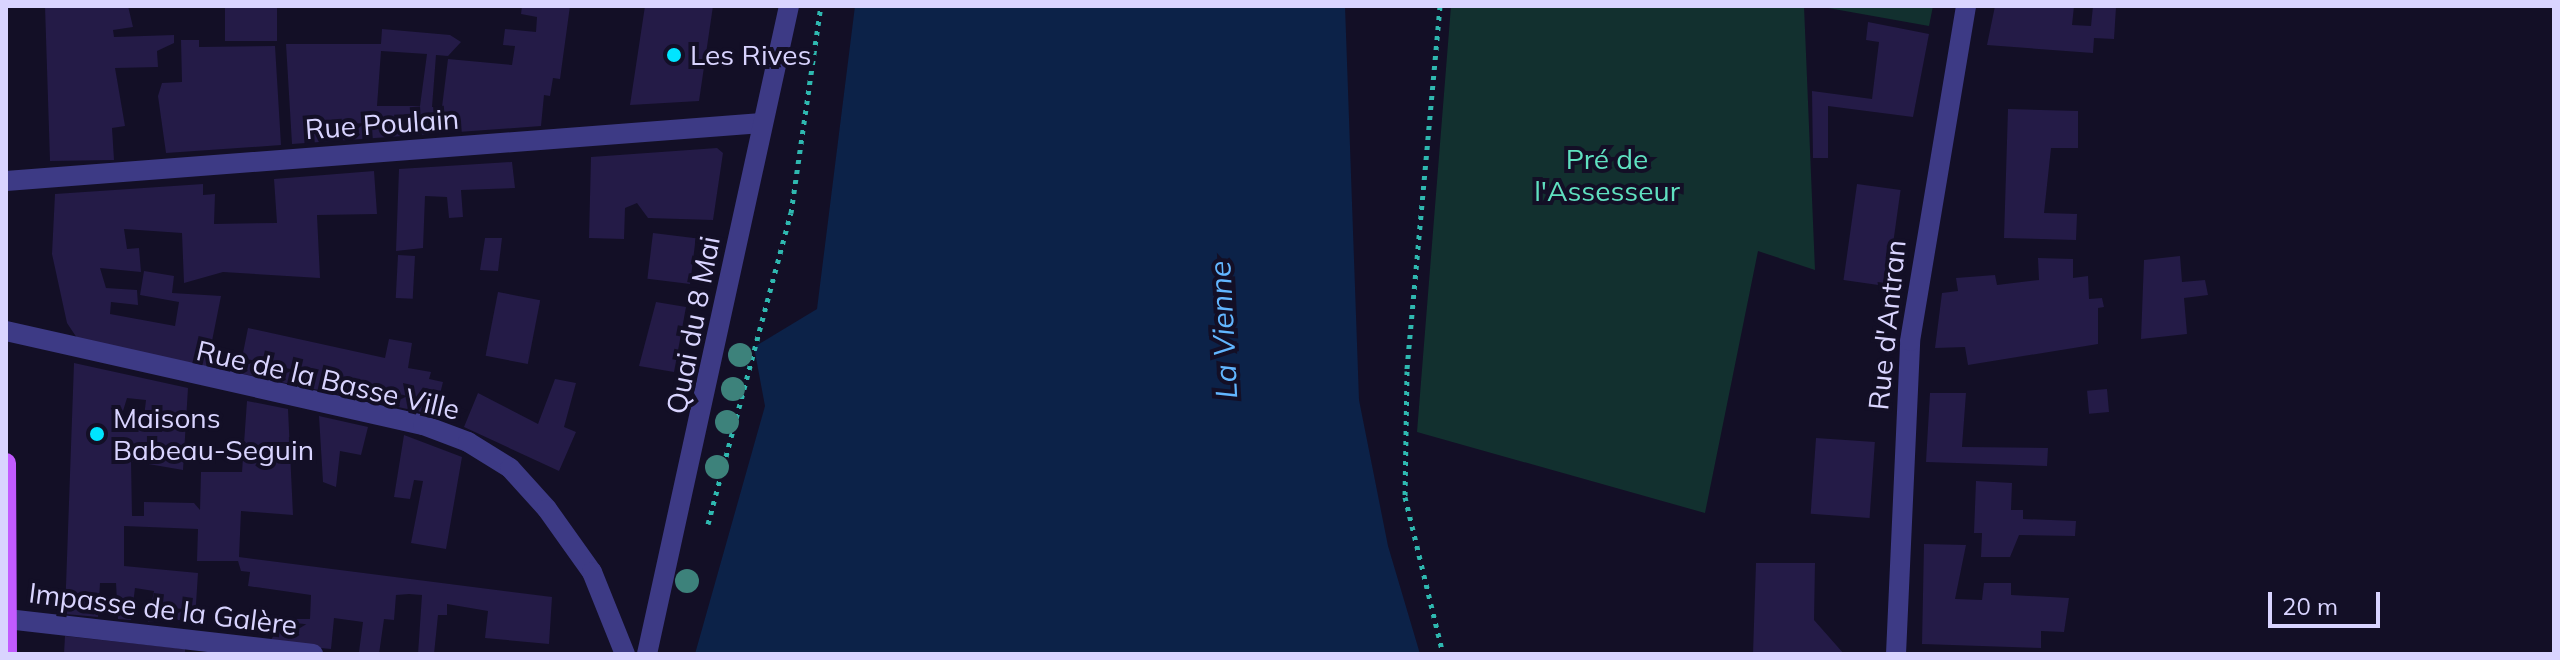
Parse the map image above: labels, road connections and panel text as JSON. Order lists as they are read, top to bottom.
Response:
{
  "streets": {
    "street": [
      "Rue Poulain",
      "Quai du 8 Mai",
      "Rue d'Antran",
      "Rue de la Basse Ville",
      "Impasse de la Galère"
    ]
  },
  "crossings": [
    ["Rue Poulain", "Quai du 8 Mai"]
  ],
  "water": ["La Vienne"],
  "parks": ["Pré de l'Assesseur"],
  "places": ["Les Rives", "Maisons Babeau-Seguin"],
  "scale_bar": "20 m"
}
